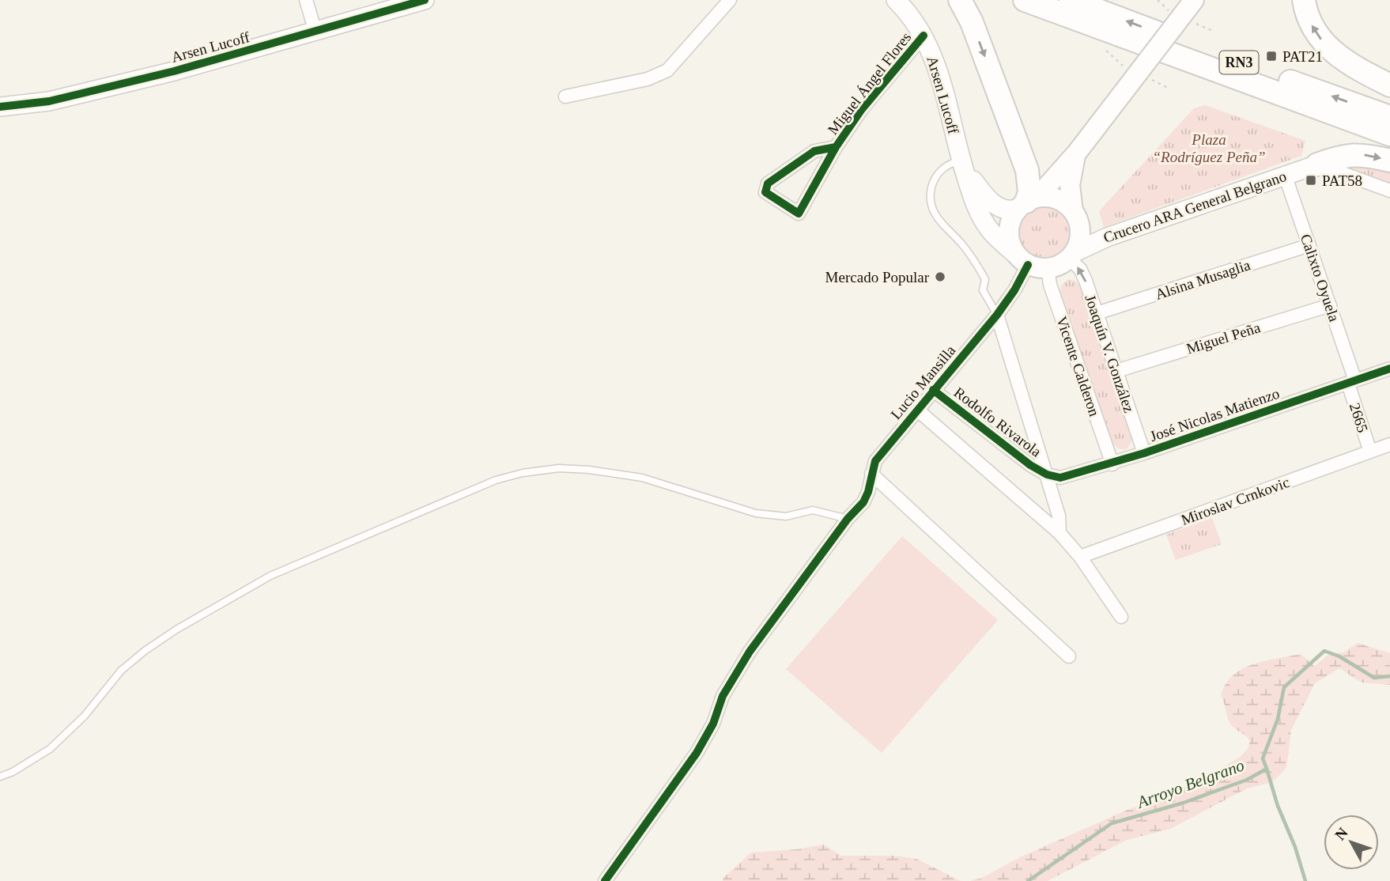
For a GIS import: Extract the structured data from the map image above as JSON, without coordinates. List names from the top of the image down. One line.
{"streets":{"highway":["RN3"],"street":["Arsen Lucoff","Miguel Ángel Flores","Crucero ARA General Belgrano","Calixto Oyuela","Alsina Musaglia","Miguel Peña","Joaquín V. González","Vicente Calderon","Lucio Mansilla","José Nicolas Matienzo","2665","Rodolfo Rivarola","Miroslav Crnkovic"]},"crossings":[["Arsen Lucoff","Miguel Ángel Flores"],["Arsen Lucoff","Crucero ARA General Belgrano"],["Arsen Lucoff","Joaquín V. González"],["Arsen Lucoff","Vicente Calderon"],["Arsen Lucoff","Lucio Mansilla"],["Crucero ARA General Belgrano","Calixto Oyuela"],["Crucero ARA General Belgrano","Joaquín V. González"],["Crucero ARA General Belgrano","Vicente Calderon"],["Crucero ARA General Belgrano","Lucio Mansilla"],["Calixto Oyuela","Alsina Musaglia"],["Calixto Oyuela","Miguel Peña"],["Calixto Oyuela","José Nicolas Matienzo"],["Calixto Oyuela","2665"],["Alsina Musaglia","Joaquín V. González"],["Miguel Peña","Joaquín V. González"],["Joaquín V. González","Vicente Calderon"],["Joaquín V. González","Lucio Mansilla"],["Joaquín V. González","José Nicolas Matienzo"],["Vicente Calderon","Lucio Mansilla"],["Vicente Calderon","José Nicolas Matienzo"],["Lucio Mansilla","Rodolfo Rivarola"],["José Nicolas Matienzo","2665"],["José Nicolas Matienzo","Rodolfo Rivarola"],["2665","Miroslav Crnkovic"]],"water":["Arroyo Belgrano"],"parks":["Plaza “Rodríguez Peña”"],"places":{"transit":["PAT21","PAT58"],"other":["Mercado Popular"]},"north":"top left"}
